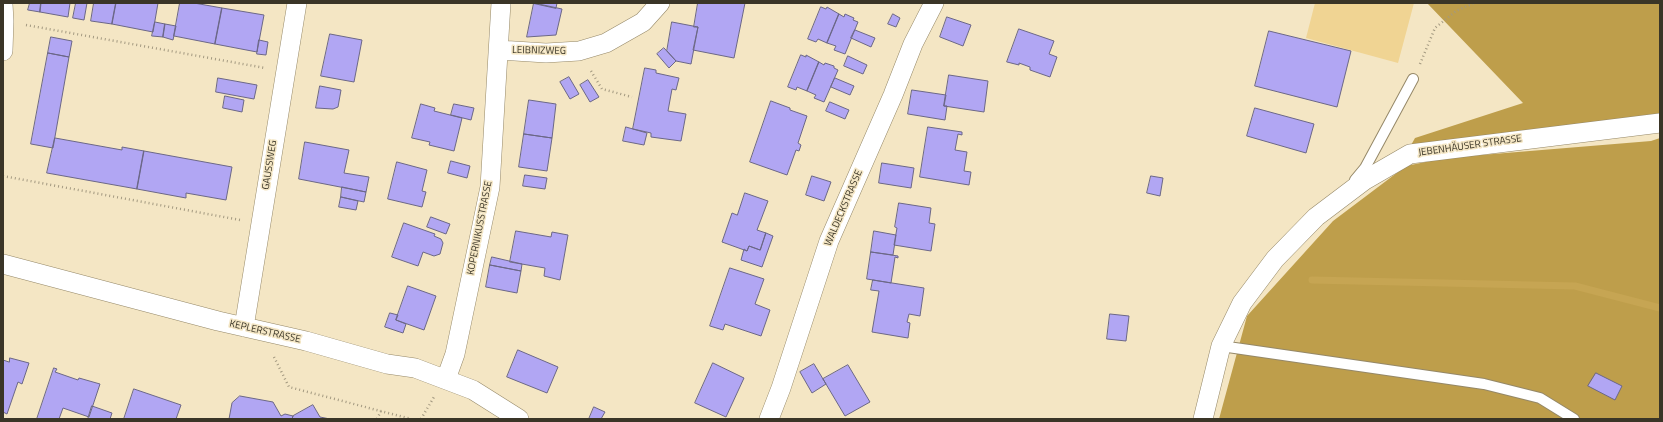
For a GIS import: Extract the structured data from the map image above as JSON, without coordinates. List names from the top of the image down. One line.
{"streets":{"street":["LEIBNIZWEG","JEBENHÄUSER STRASSE","GAUSSWEG","WALDECKSTRASSE","KOPERNIKUSSTRASSE","KEPLERSTRASSE"]},"crossings":[["LEIBNIZWEG","KOPERNIKUSSTRASSE"],["GAUSSWEG","KEPLERSTRASSE"],["KOPERNIKUSSTRASSE","KEPLERSTRASSE"]]}
